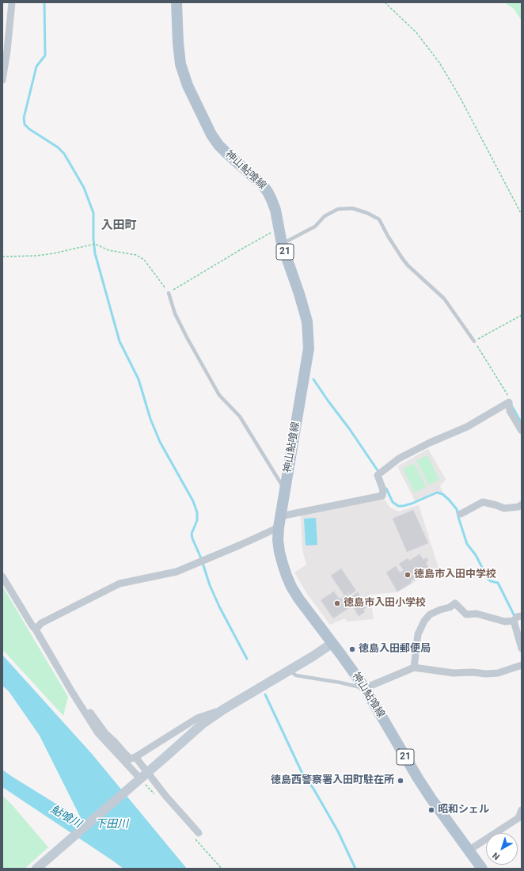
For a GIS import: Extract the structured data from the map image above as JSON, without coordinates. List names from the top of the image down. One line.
{"streets":{"main road":["神山鮎喰線","21"]},"districts":["入田町"],"water":["鮎喰川","下田川"],"places":["徳島市入田中学校","徳島市入田小学校","徳島入田郵便局","徳島西警察署入田町駐在所","昭和シェル"],"north":"bottom left"}
